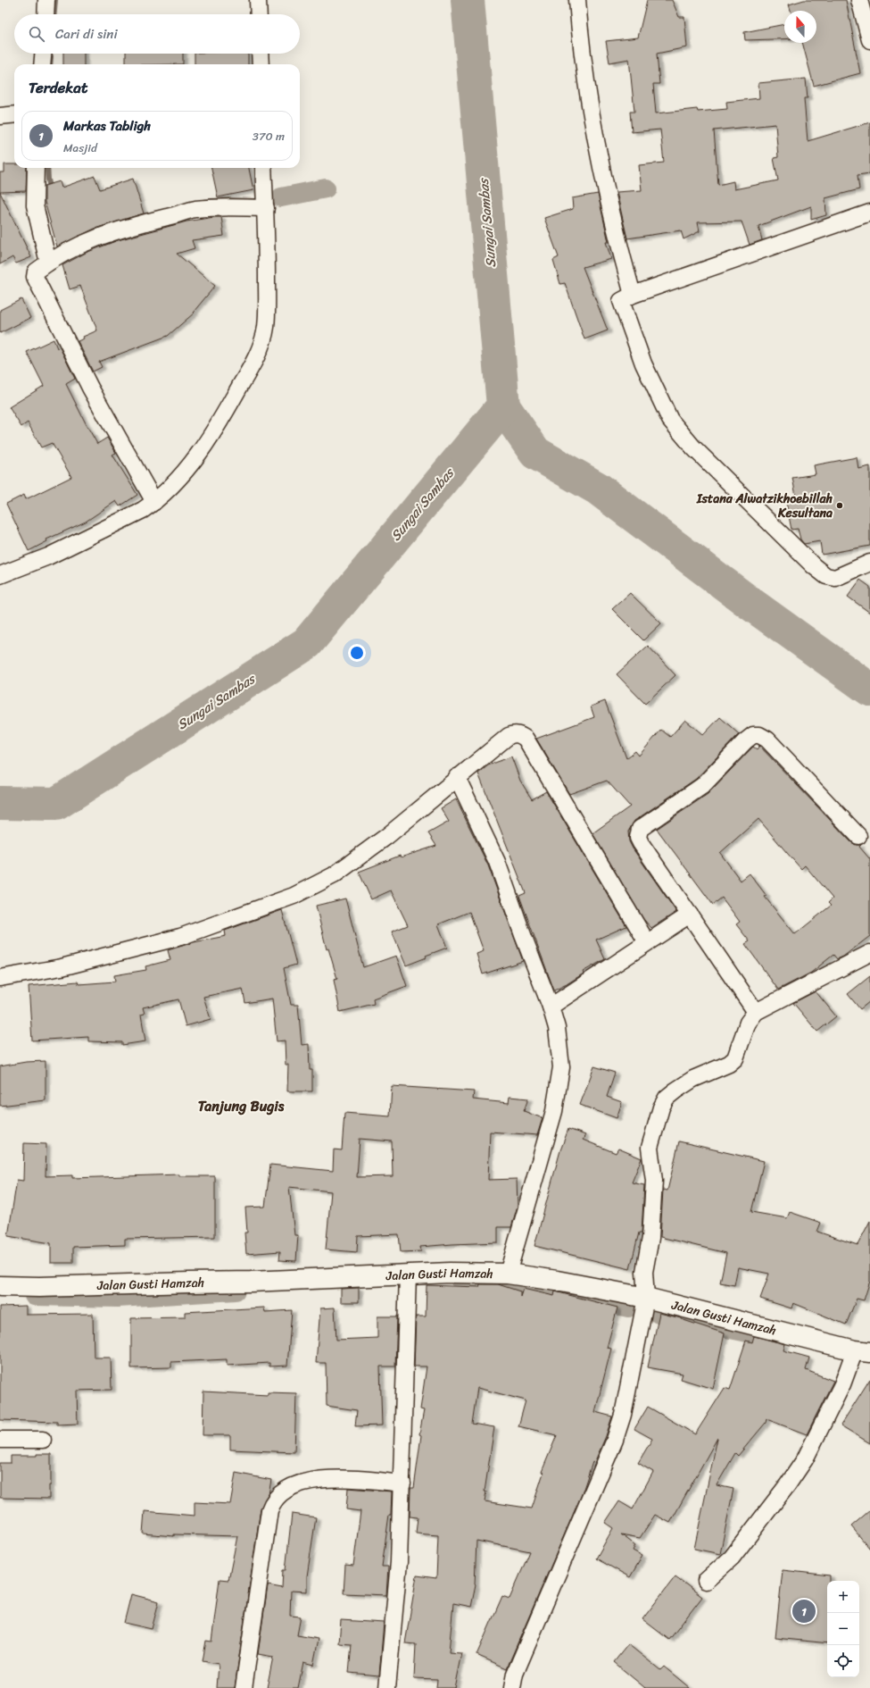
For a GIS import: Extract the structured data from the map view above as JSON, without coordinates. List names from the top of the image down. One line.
{"streets":{"street":["Jalan Gusti Hamzah"]},"districts":["Tanjung Bugis"],"water":["Sungai Sambas"],"places":["Istana Alwatzikhoebillah Kesultana"],"north":"top","page":{"search":"Cari di sini","heading":"Terdekat","list":[{"mark":"1","name":"Markas Tabligh","note":"Masjid","value":"370 m"}],"map_buttons":["+","−"],"pins":"1"}}
